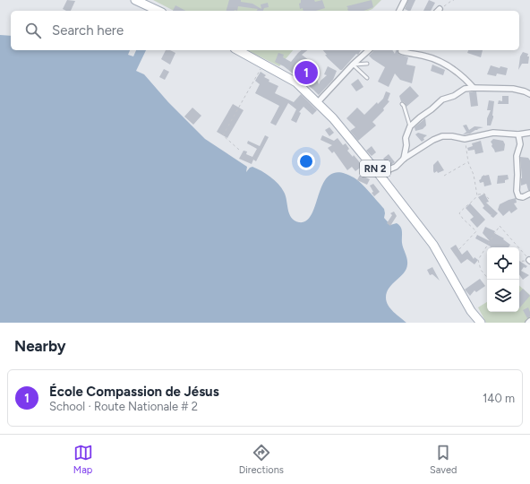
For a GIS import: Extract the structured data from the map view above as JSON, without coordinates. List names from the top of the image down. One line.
{"streets":{"main road":["RN 2"]},"page":{"search":"Search here","pins":"1","heading":"Nearby","list":[{"mark":"1","name":"École Compassion de Jésus","note":"School · Route Nationale # 2","value":"140 m"}],"nav":["Map","Directions","Saved"]}}
